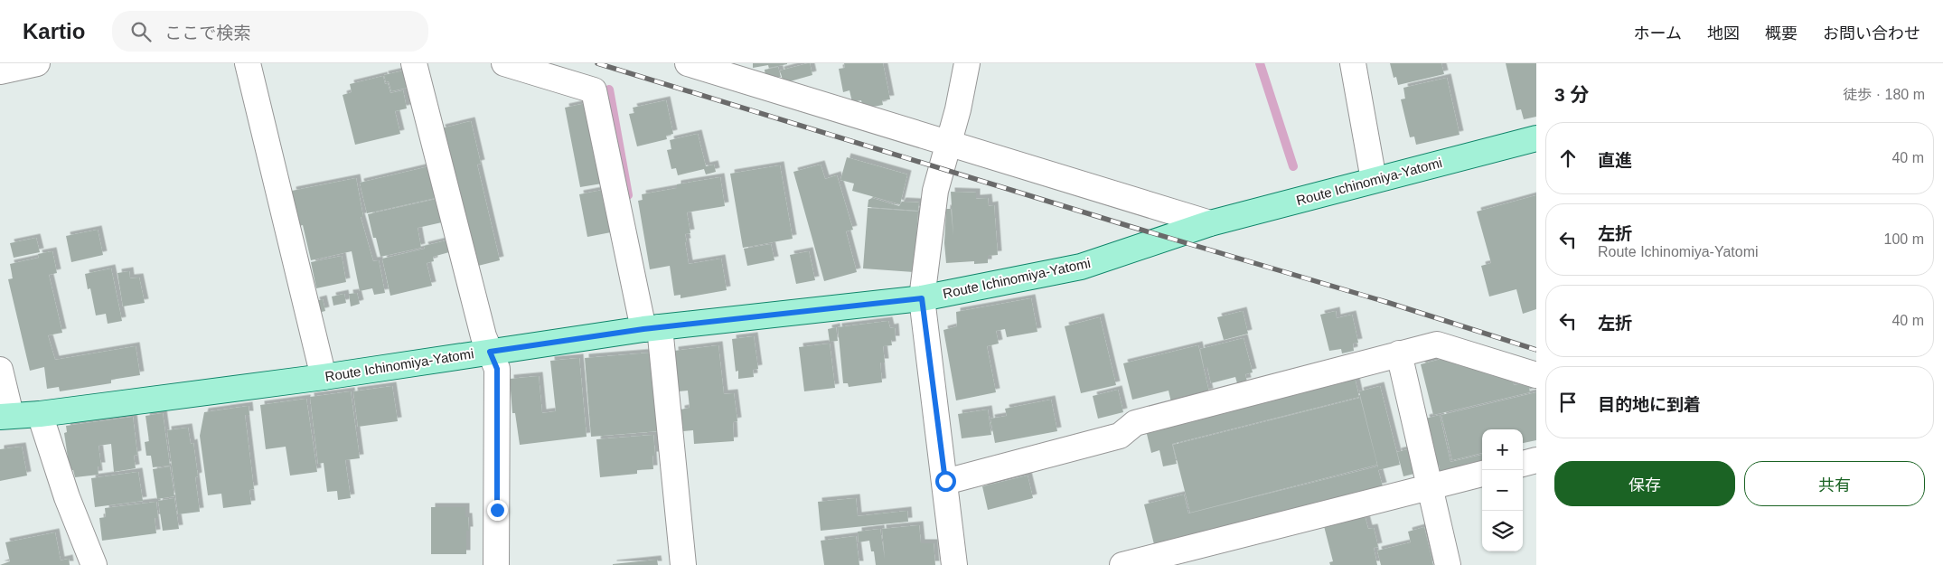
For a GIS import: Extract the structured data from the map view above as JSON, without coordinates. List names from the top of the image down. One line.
{"streets":{"main road":["Route Ichinomiya-Yatomi"]},"page":{"header":"Kartio","search":"ここで検索","nav":["ホーム","地図","概要","お問い合わせ"],"heading":["3 分","徒歩 · 180 m"],"list":[["直進","40 m"],["左折","Route Ichinomiya-Yatomi","100 m"],["左折","40 m"],"目的地に到着"],"map_buttons":["+","−"],"buttons":["保存","共有"]}}
